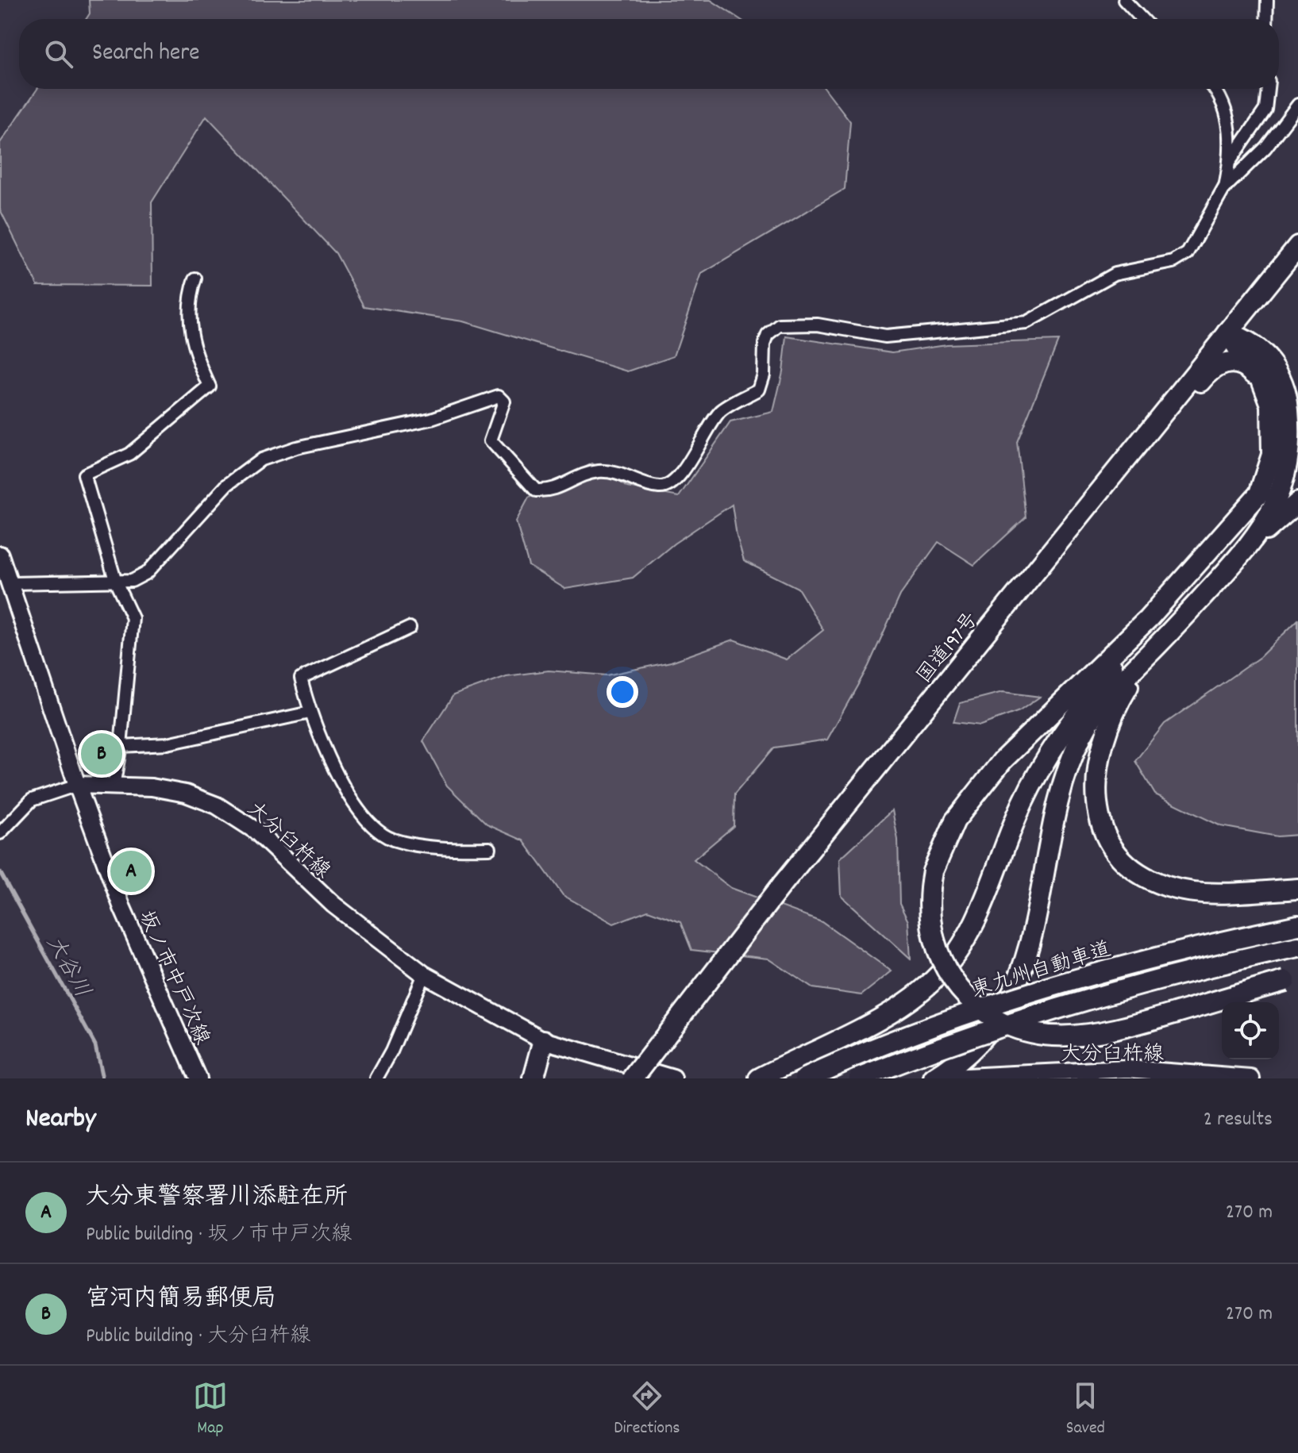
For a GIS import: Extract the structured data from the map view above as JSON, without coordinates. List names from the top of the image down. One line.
{"streets":{"highway":["国道197号","東九州自動車道"],"main road":["大分臼杵線","坂ノ市中戸次線"]},"crossings":[["大分臼杵線","坂ノ市中戸次線"]],"water":["大谷川"],"page":{"search":"Search here","pins":["B","A"],"heading":["Nearby","2 results"],"list":[{"mark":"A","name":"大分東警察署川添駐在所","note":"Public building · 坂ノ市中戸次線","value":"270 m"},{"mark":"B","name":"宮河内簡易郵便局","note":"Public building · 大分臼杵線","value":"270 m"}],"nav":["Map","Directions","Saved"]}}
